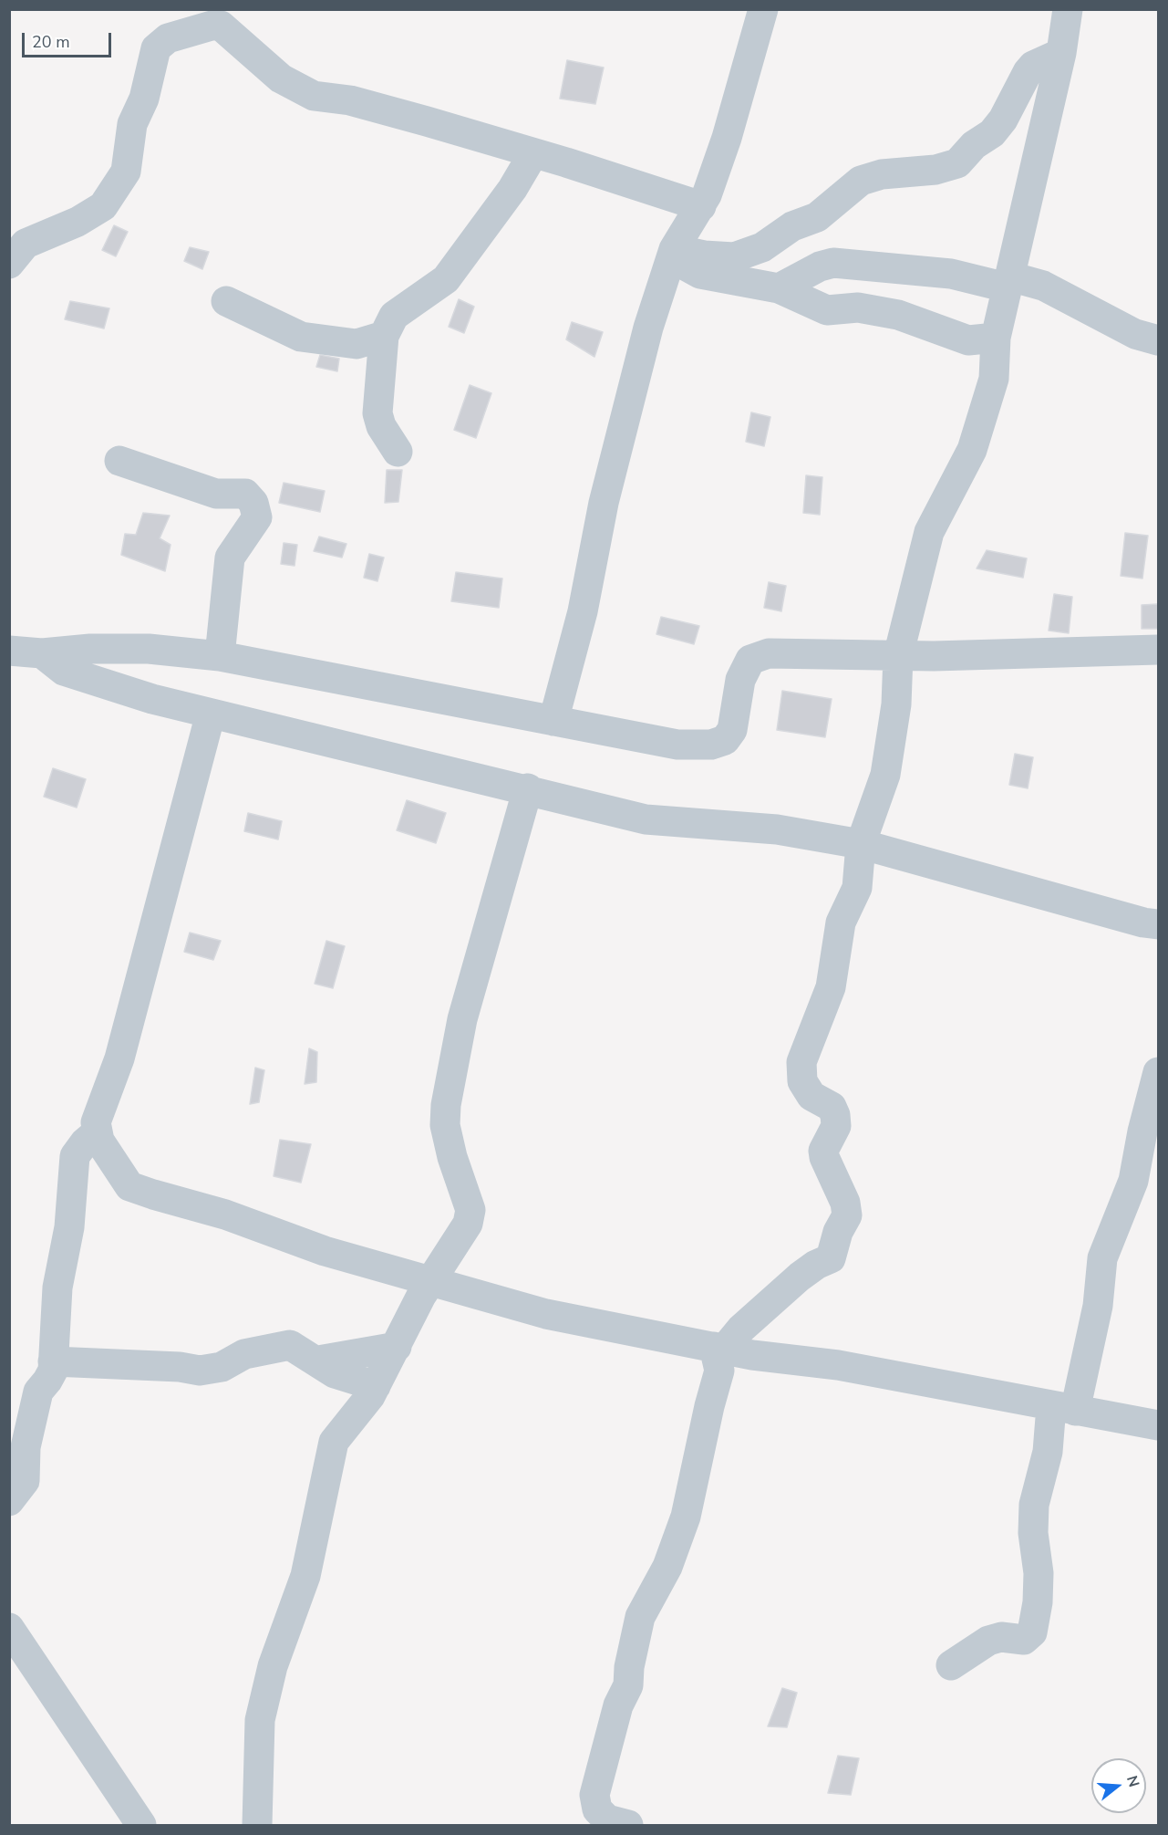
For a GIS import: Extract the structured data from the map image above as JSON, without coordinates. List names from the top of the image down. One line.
{"scale_bar":"20 m","north":"right"}
